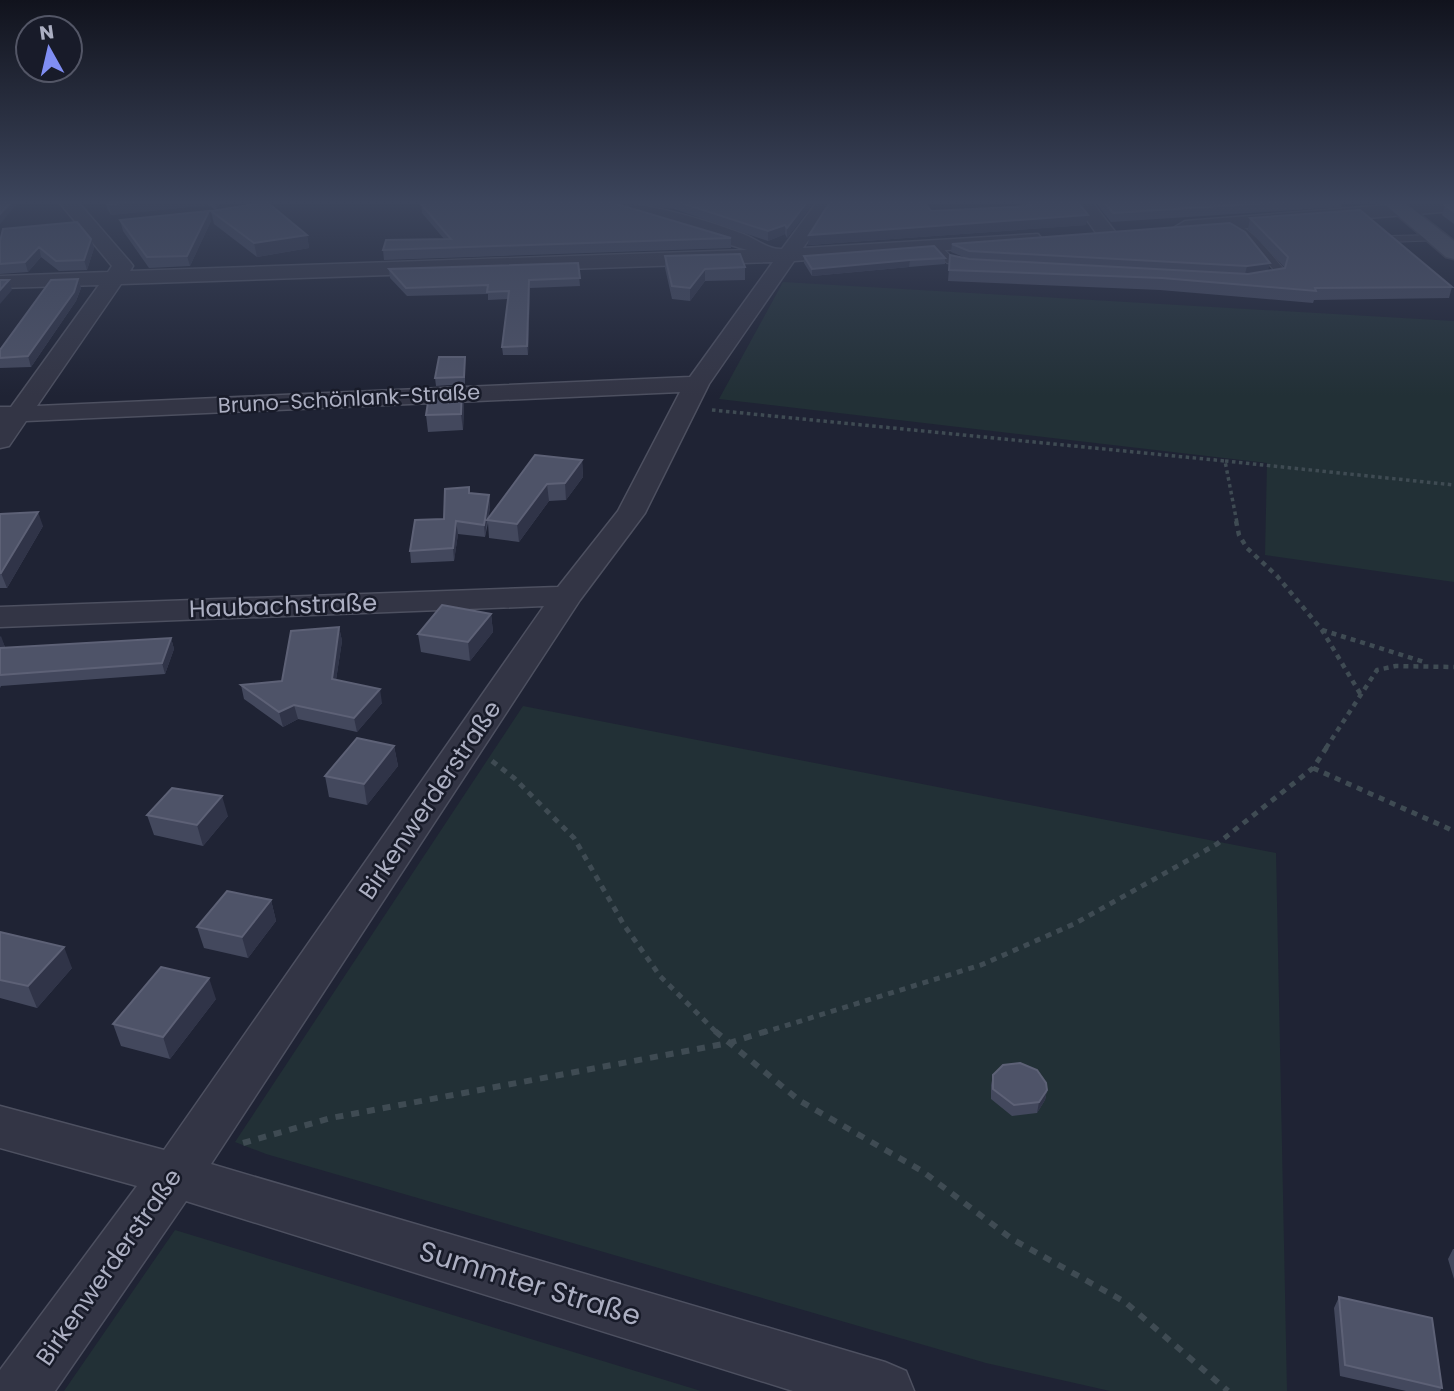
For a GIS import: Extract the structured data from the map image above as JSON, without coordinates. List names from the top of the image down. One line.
{"streets":{"street":["Bruno-Schönlank-Straße","Haubachstraße","Birkenwerderstraße","Summter Straße"]},"crossings":[["Bruno-Schönlank-Straße","Birkenwerderstraße"],["Haubachstraße","Birkenwerderstraße"],["Birkenwerderstraße","Summter Straße"]],"north":"top"}
